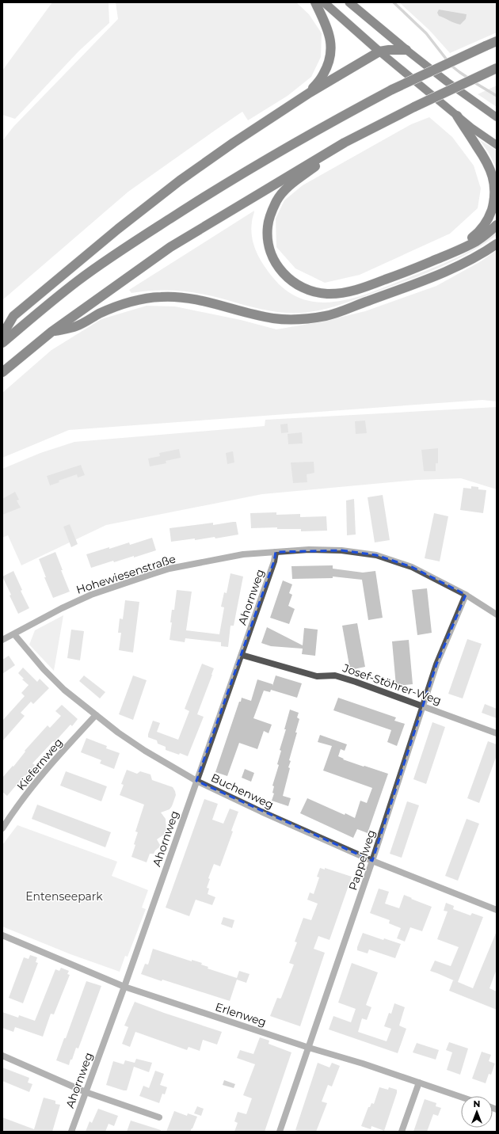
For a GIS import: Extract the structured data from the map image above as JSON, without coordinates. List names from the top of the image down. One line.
{"streets":{"street":["Hohewiesenstraße","Ahornweg","Josef-Stöhrer-Weg","Kiefernweg","Buchenweg","Pappelweg","Erlenweg"]},"crossings":[["Hohewiesenstraße","Ahornweg"],["Hohewiesenstraße","Buchenweg"],["Hohewiesenstraße","Pappelweg"],["Ahornweg","Josef-Stöhrer-Weg"],["Ahornweg","Buchenweg"],["Ahornweg","Erlenweg"],["Josef-Stöhrer-Weg","Pappelweg"],["Kiefernweg","Buchenweg"],["Buchenweg","Pappelweg"],["Pappelweg","Erlenweg"]],"parks":["Entenseepark"],"north":"top"}
